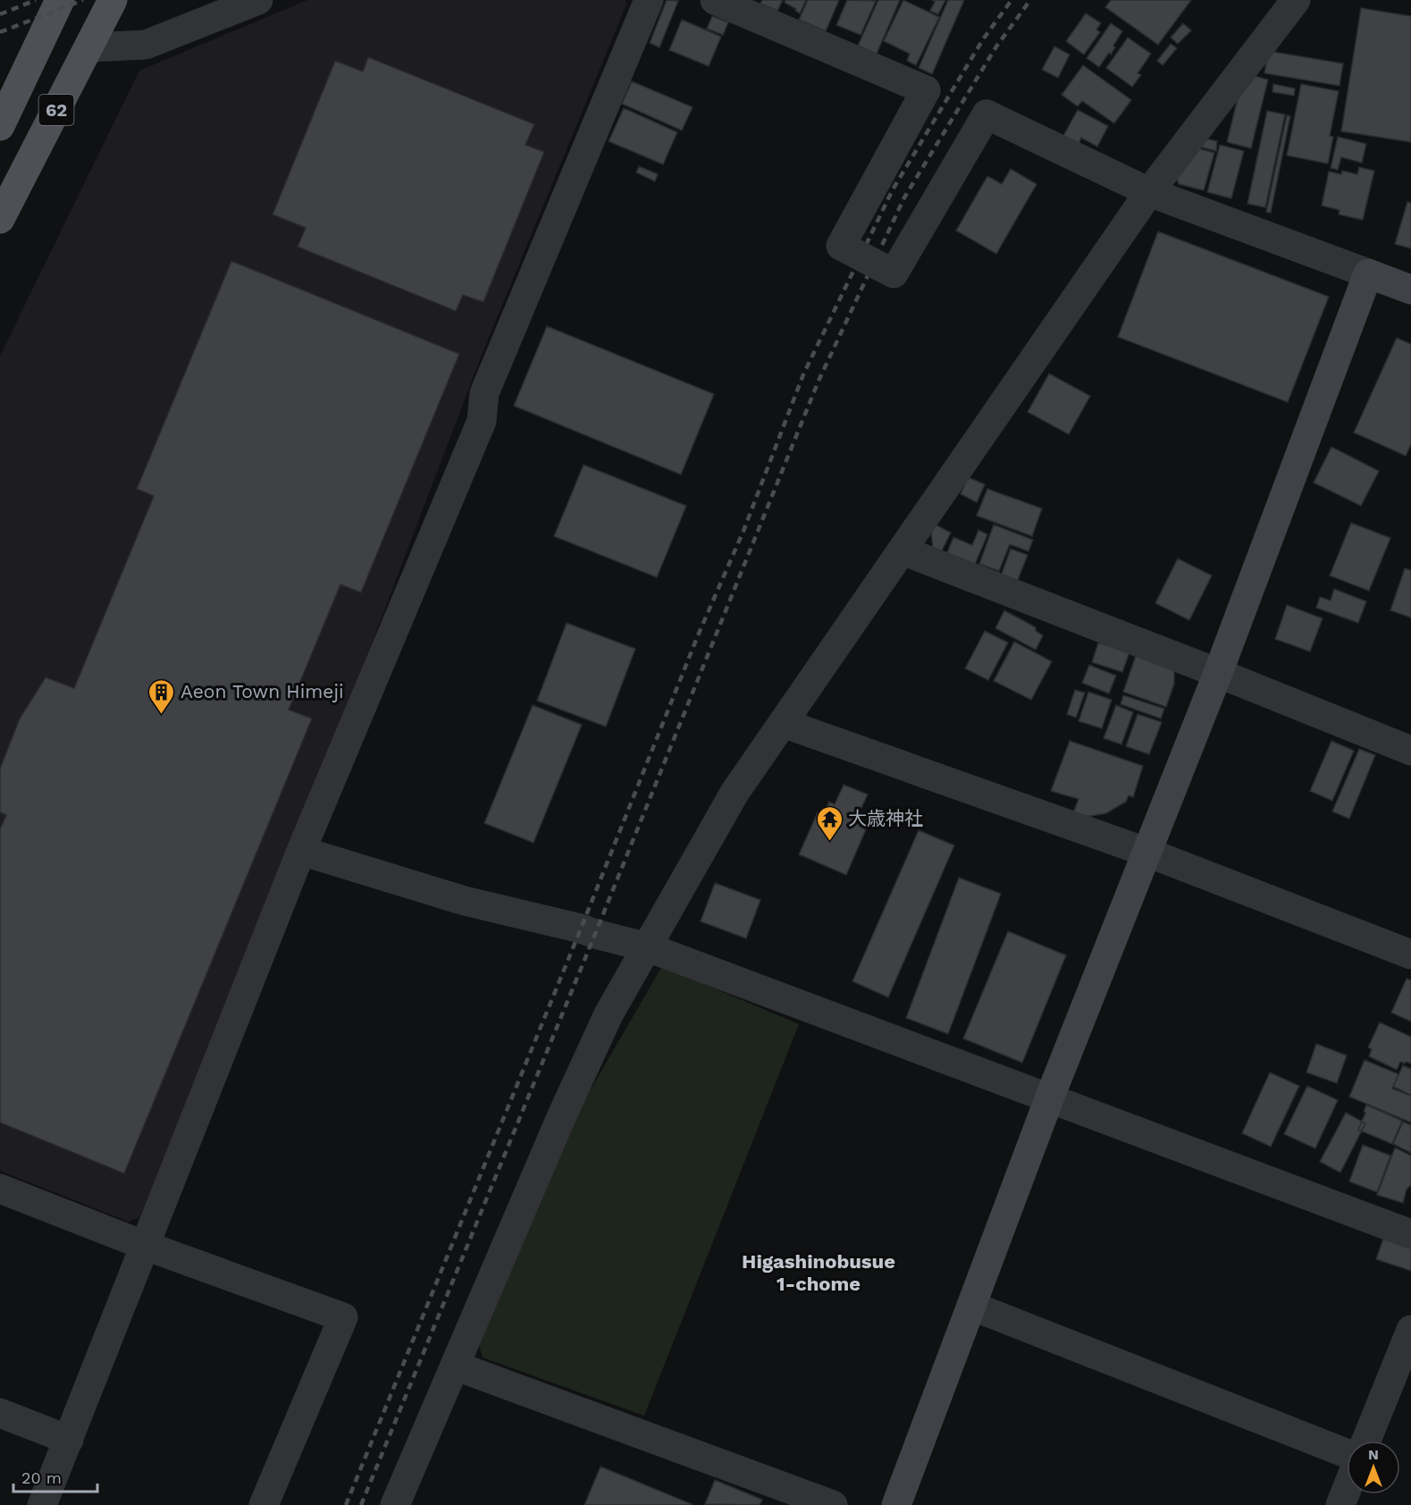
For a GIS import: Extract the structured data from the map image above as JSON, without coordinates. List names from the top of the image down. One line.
{"streets":{"main road":["62"]},"districts":["Higashinobusue 1-chome"],"places":{"building":["Aeon Town Himeji"],"temple":["大歳神社"]},"scale_bar":"20 m","north":"top"}
